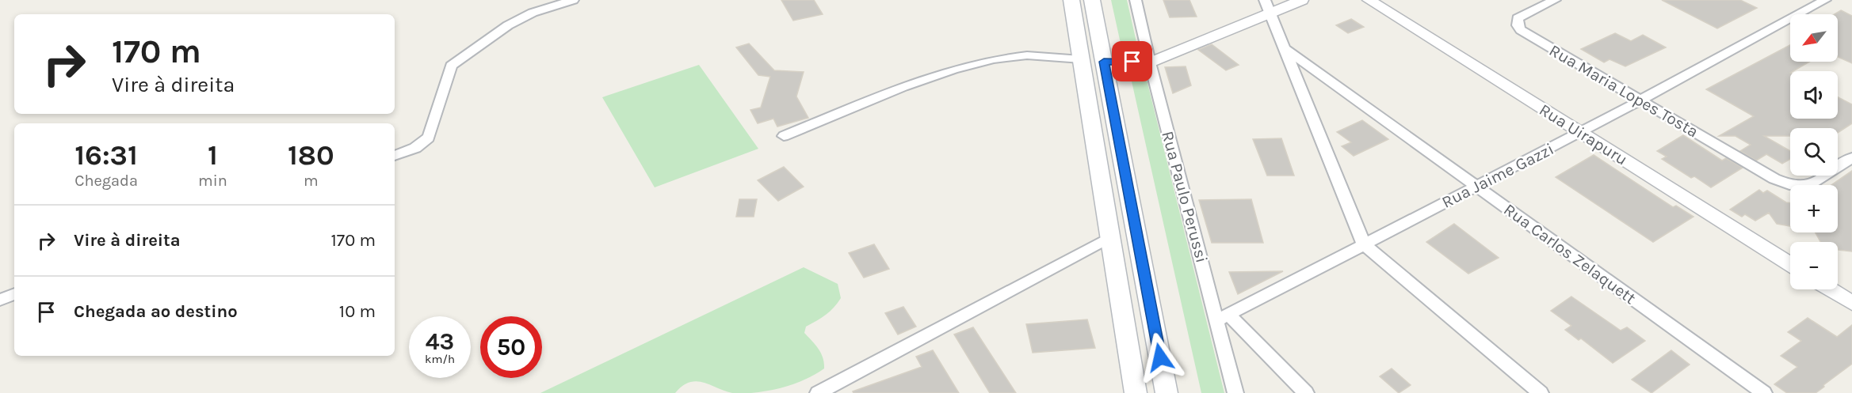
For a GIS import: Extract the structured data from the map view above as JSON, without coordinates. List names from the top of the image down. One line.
{"streets":{"street":["Rua Maria Lopes Tosta","Rua Uirapuru","Rua Jaime Gazzi","Rua Paulo Perussi","Rua Carlos Zelaquett"]},"crossings":[["Rua Maria Lopes Tosta","Rua Jaime Gazzi"],["Rua Uirapuru","Rua Jaime Gazzi"],["Rua Jaime Gazzi","Rua Paulo Perussi"],["Rua Jaime Gazzi","Rua Carlos Zelaquett"]],"north":"bottom left","page":{"map_buttons":["+","−"],"turn":["170 m","Vire à direita"],"eta":["16:31","Chegada","1","min","180","m"],"list":[{"name":"Vire à direita","value":"170 m"},{"name":"Chegada ao destino","value":"10 m"}],"speed":"43 km/h","limit":"50"}}
